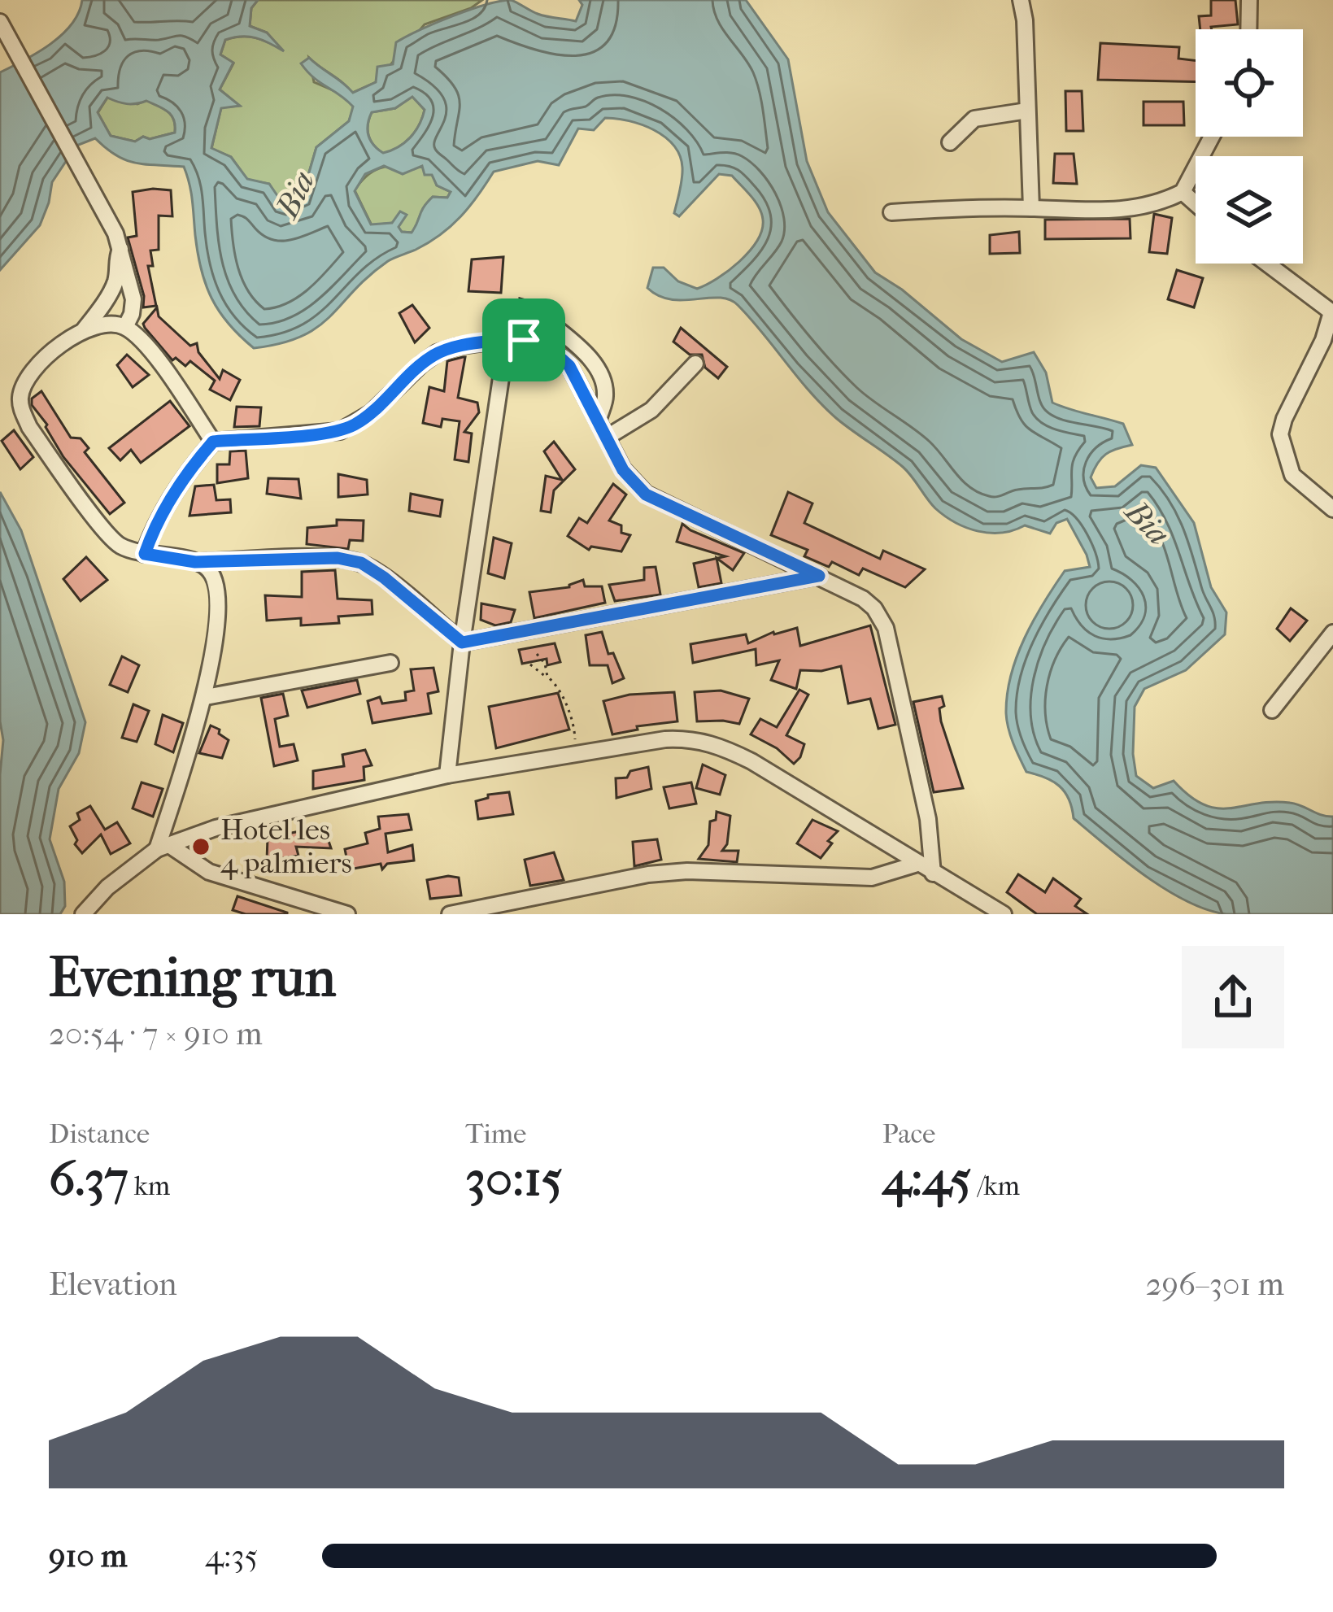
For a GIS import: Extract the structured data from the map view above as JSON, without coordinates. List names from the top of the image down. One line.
{"water":["Bia"],"places":["Hotel les 4 palmiers"],"page":{"heading":["Evening run","20:54 · 7 × 910 m"],"stats":[["Distance","6.37 km"],["Time","30:15"],["Pace","4:45 /km"]],"chart":["Elevation","296–301 m"],"list":[{"name":"910 m","note":"4:35"}]}}
